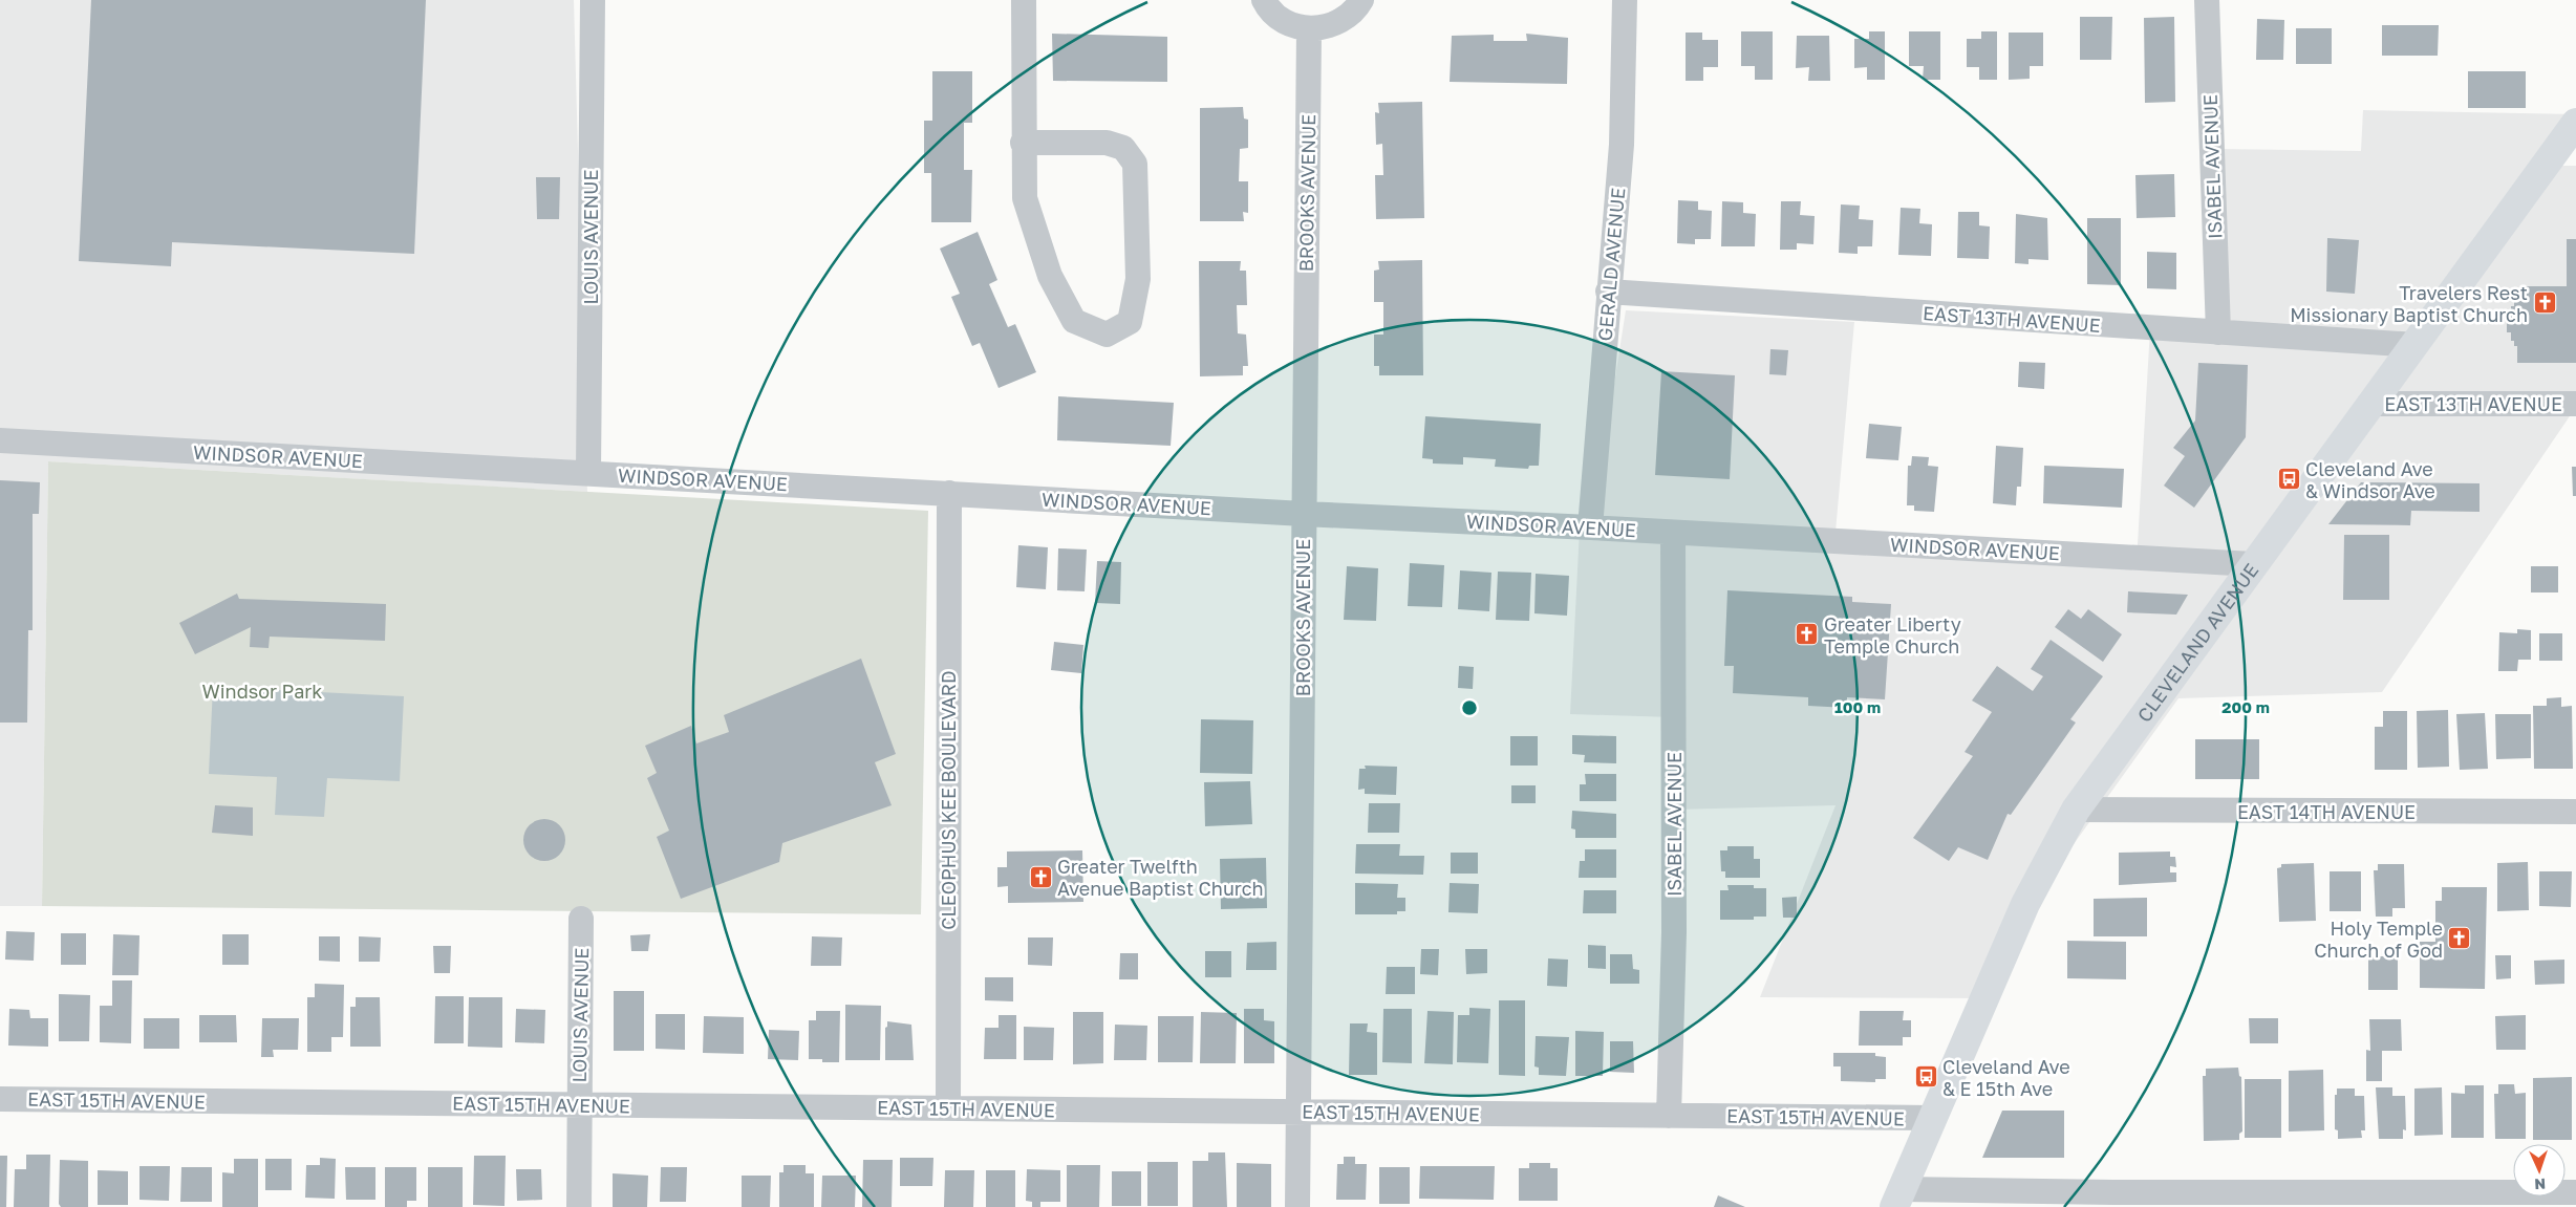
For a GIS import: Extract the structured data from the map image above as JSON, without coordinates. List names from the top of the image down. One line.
{"streets":{"main road":["CLEVELAND AVENUE"],"street":["ISABEL AVENUE","BROOKS AVENUE","LOUIS AVENUE","GERALD AVENUE","EAST 13TH AVENUE","WINDSOR AVENUE","CLEOPHUS KEE BOULEVARD","EAST 14TH AVENUE","EAST 15TH AVENUE"]},"crossings":[["ISABEL AVENUE","EAST 13TH AVENUE"],["ISABEL AVENUE","WINDSOR AVENUE"],["ISABEL AVENUE","EAST 15TH AVENUE"],["BROOKS AVENUE","WINDSOR AVENUE"],["BROOKS AVENUE","EAST 15TH AVENUE"],["LOUIS AVENUE","WINDSOR AVENUE"],["LOUIS AVENUE","EAST 15TH AVENUE"],["GERALD AVENUE","EAST 13TH AVENUE"],["GERALD AVENUE","WINDSOR AVENUE"],["EAST 13TH AVENUE","CLEVELAND AVENUE"],["WINDSOR AVENUE","CLEVELAND AVENUE"],["WINDSOR AVENUE","CLEOPHUS KEE BOULEVARD"],["CLEVELAND AVENUE","EAST 14TH AVENUE"],["CLEVELAND AVENUE","EAST 15TH AVENUE"],["CLEOPHUS KEE BOULEVARD","EAST 15TH AVENUE"]],"parks":["Windsor Park"],"places":{"church":["Travelers Rest Missionary Baptist Church","Greater Liberty Temple Church","Greater Twelfth Avenue Baptist Church","Holy Temple Church of God"],"bus stop":["Cleveland Ave & Windsor Ave","Cleveland Ave & E 15th Ave"]},"north":"bottom","rings":["100 m","200 m"]}
